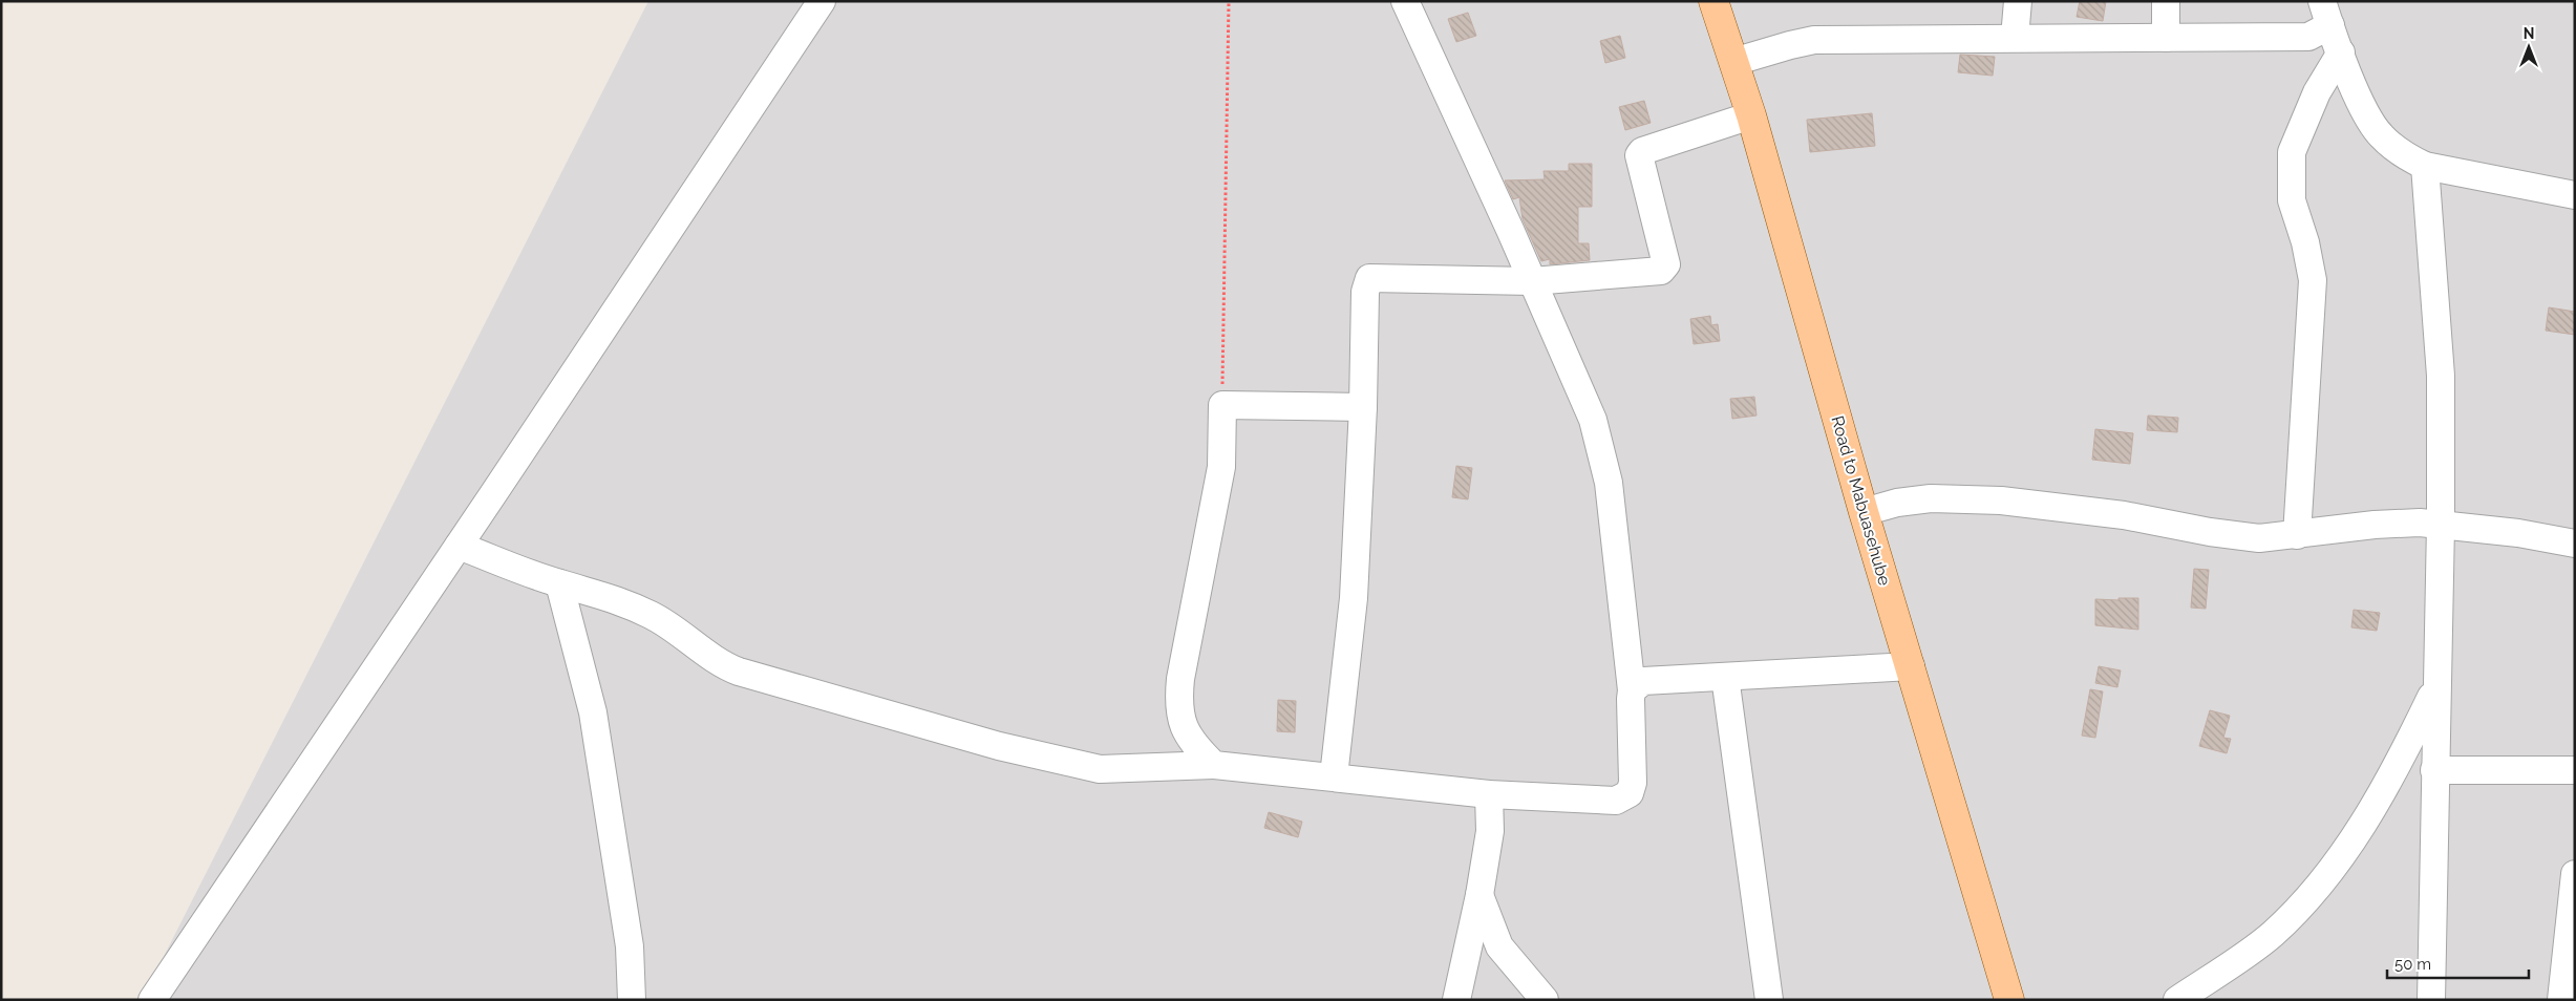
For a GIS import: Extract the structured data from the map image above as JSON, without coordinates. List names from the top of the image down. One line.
{"streets":{"main road":["Road to Mabuasehube"]},"scale_bar":"50 m","north":"top"}
